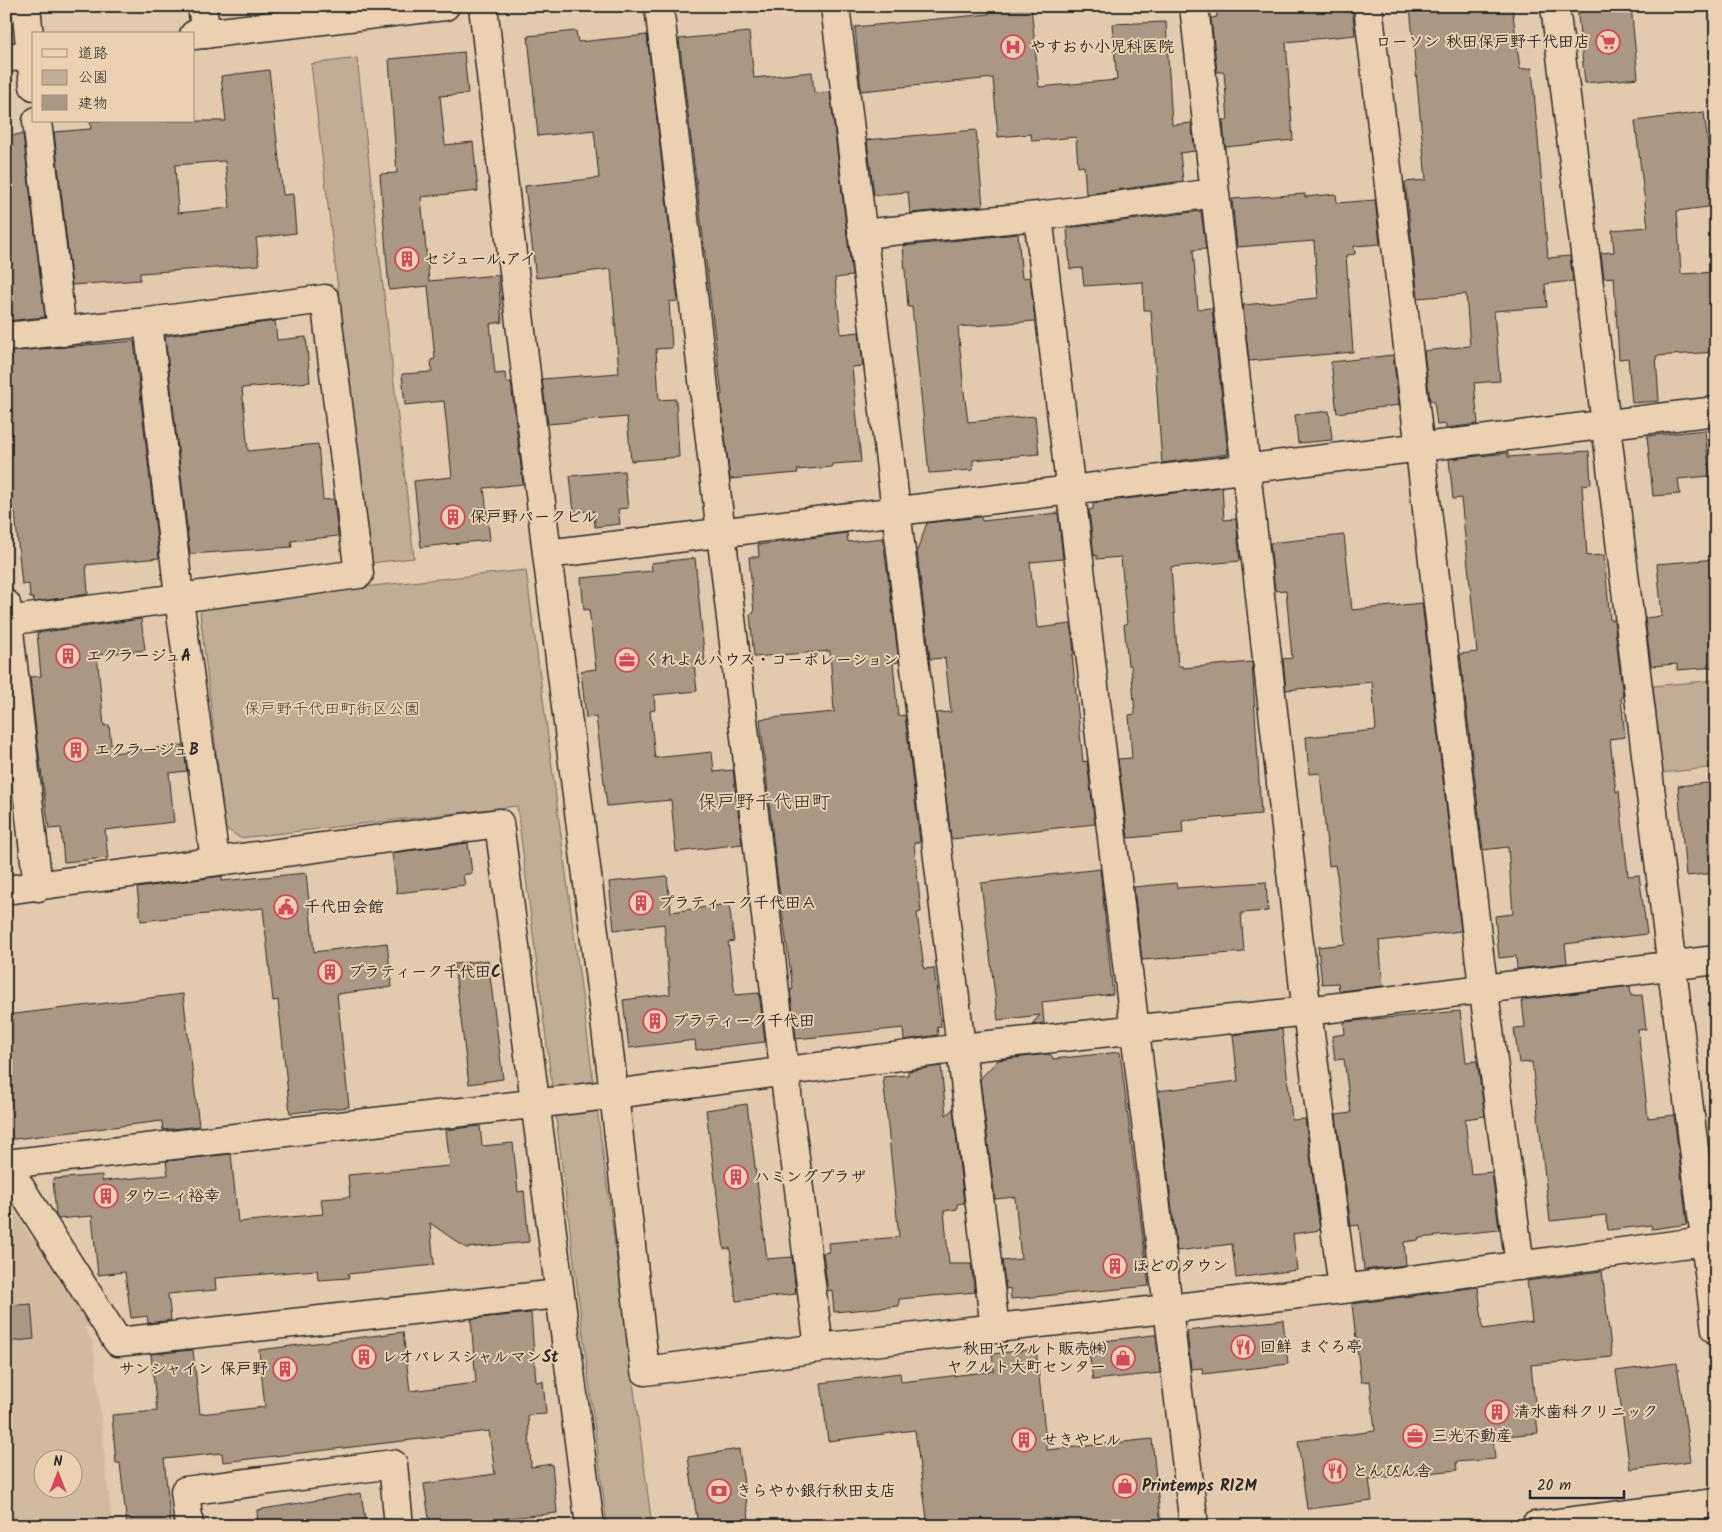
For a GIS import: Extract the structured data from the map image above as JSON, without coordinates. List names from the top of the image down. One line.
{"districts":["保戸野千代田町"],"parks":["保戸野千代田町街区公園"],"places":{"supermarket":["ローソン 秋田保戸野千代田店"],"hospital":["やすおか小児科医院"],"building":["セジュール.アイ","保戸野パークビル","エクラージュA","エクラージュB","プラティーク千代田Ａ","プラティーク千代田C","プラティーク千代田","ハミングプラザ","タウニィ裕幸","ほどのタウン","レオパレスシャルマンSt","サンシャイン 保戸野","清水歯科クリニック","せきやビル"],"office":["くれよんハウス・コーポレーション","三光不動産"],"public building":["千代田会館"],"restaurant":["回鮮 まぐろ亭","とんぴん舎"],"shop":["秋田ヤクルト販売㈱ ヤクルト大町センター","Printemps RIZM"],"bank":["きらやか銀行秋田支店"]},"legend":["道路","公園","建物"],"scale_bar":"20 m","north":"top"}
